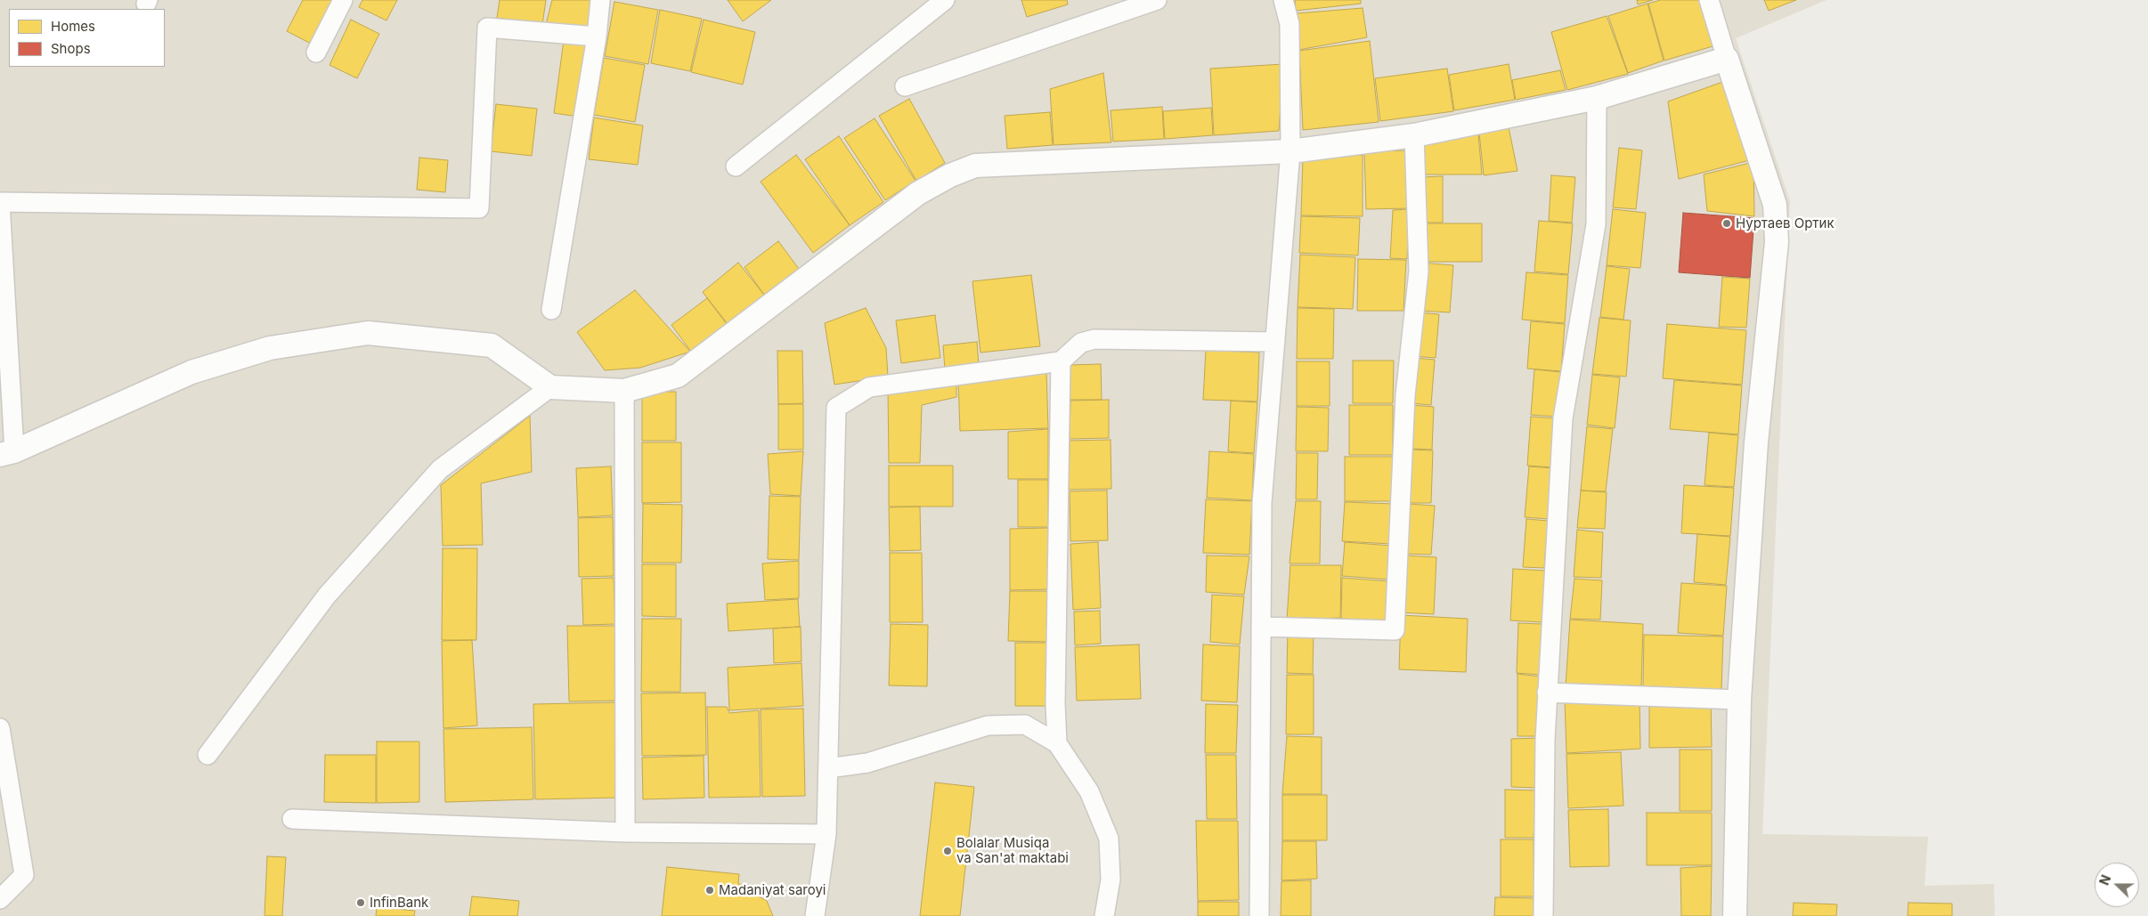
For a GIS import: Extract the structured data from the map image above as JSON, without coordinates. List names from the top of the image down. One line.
{"places":["Нуртаев Ортик","Bolalar Musiqa va San'at maktabi","Madaniyat saroyi","InfinBank"],"legend":["Homes","Shops"],"north":"left"}
